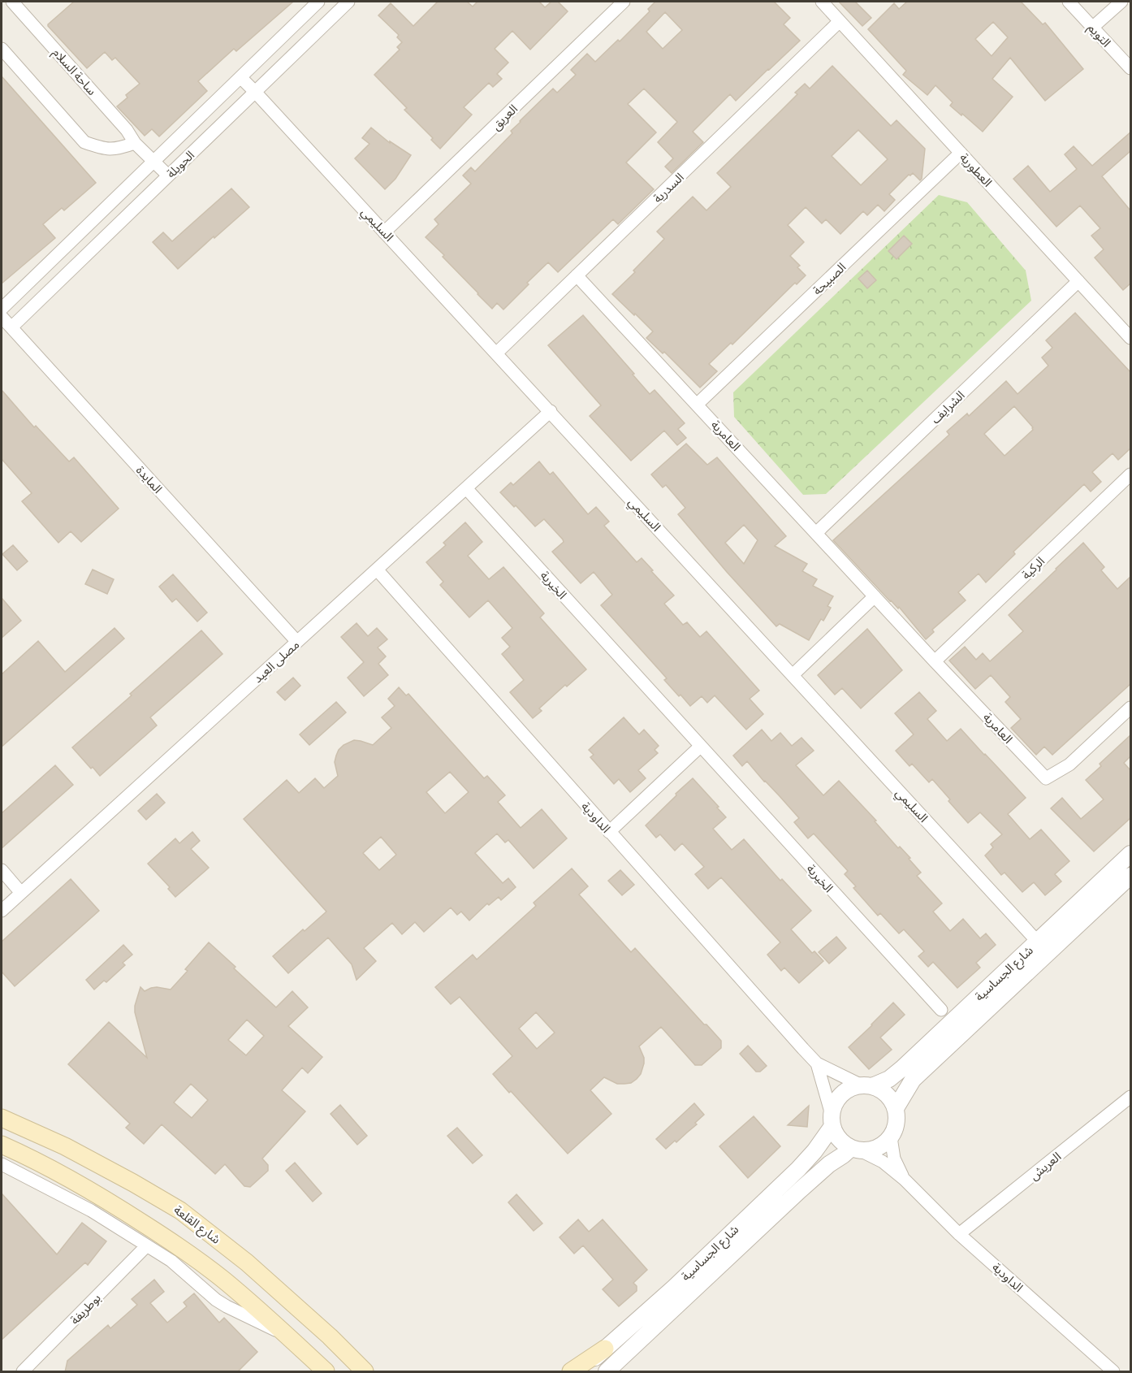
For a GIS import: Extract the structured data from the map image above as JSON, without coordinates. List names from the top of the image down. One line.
{"streets":{"main road":["شارع القلعة"],"street":["التويم","ساحة السلام","العريق","الحويلة","العطورية","السدرية","السليمي","الصبيحة","الشرايف","العامرية","المايدة","الركية","الخيرية","مصلى العيد","الداودية","شارع الجساسية","العريش","بوطريفة"]},"crossings":[["ساحة السلام","الحويلة"],["العريق","السليمي"],["الحويلة","السليمي"],["الحويلة","المايدة"],["العطورية","السدرية"],["العطورية","الصبيحة"],["العطورية","الشرايف"],["السدرية","السليمي"],["السدرية","العامرية"],["السليمي","مصلى العيد"],["السليمي","شارع الجساسية"],["الصبيحة","العامرية"],["الشرايف","العامرية"],["العامرية","الركية"],["المايدة","مصلى العيد"],["الخيرية","مصلى العيد"],["مصلى العيد","الداودية"],["الداودية","شارع الجساسية"],["الداودية","العريش"]]}
